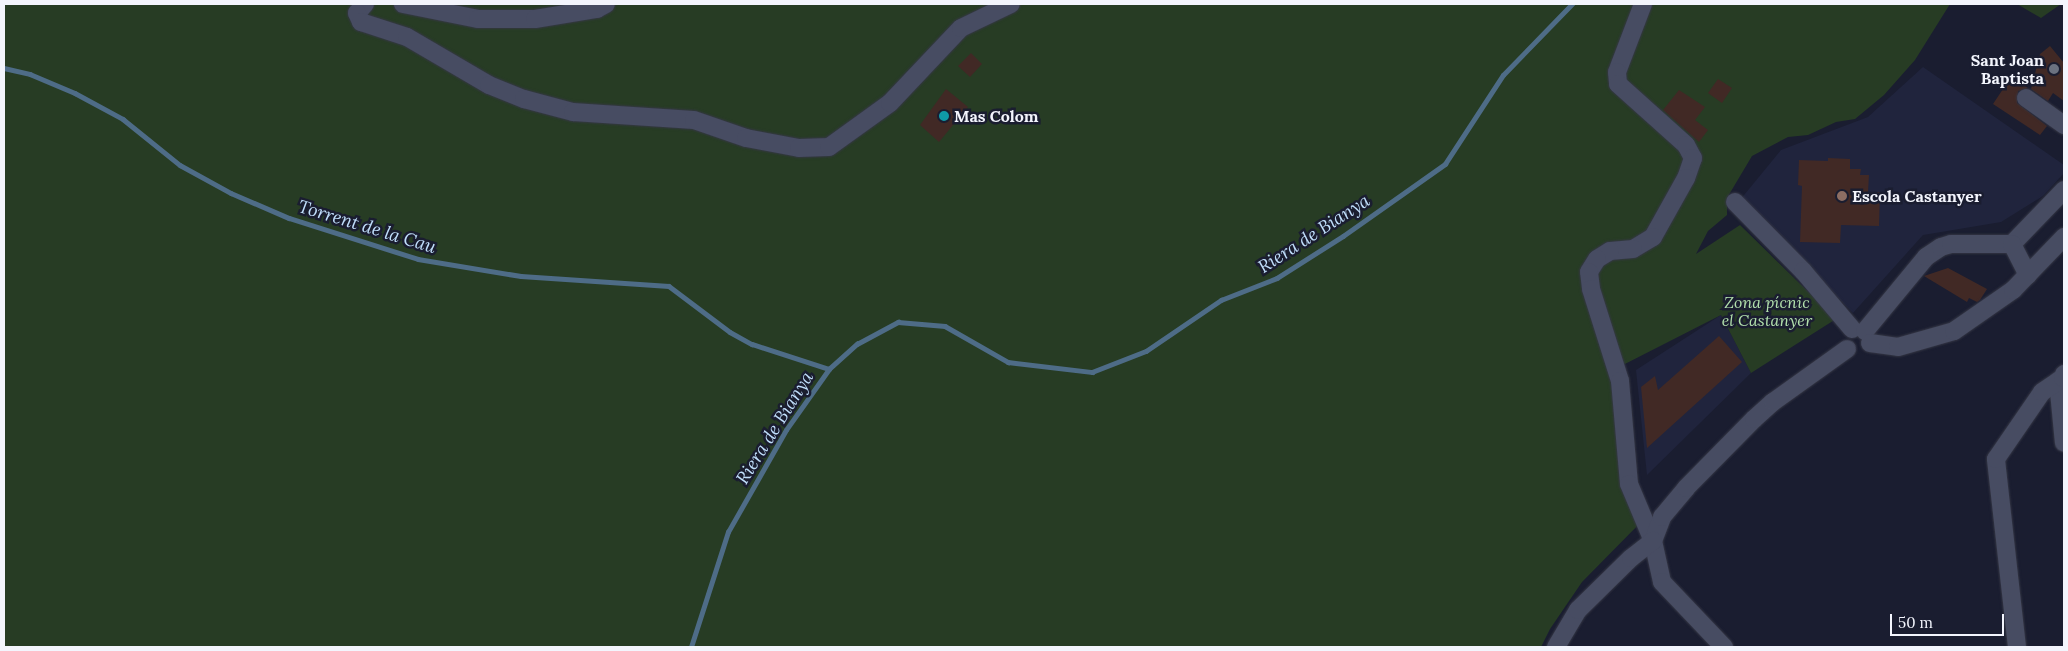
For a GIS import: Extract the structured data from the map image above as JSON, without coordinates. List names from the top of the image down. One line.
{"water":["Torrent de la Cau","Riera de Bianya"],"parks":["Zona pícnic el Castanyer"],"places":["Sant Joan Baptista","Mas Colom","Escola Castanyer"],"scale_bar":"50 m"}
